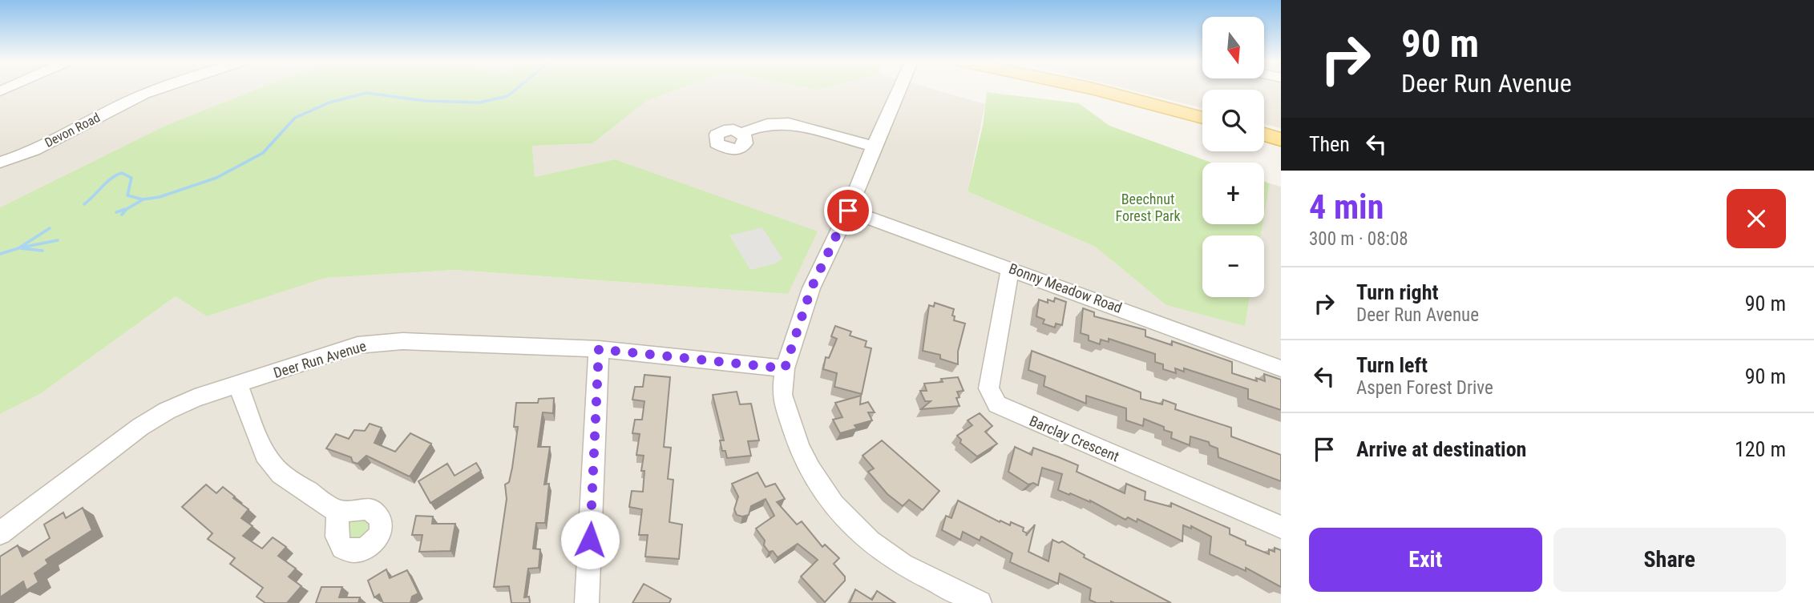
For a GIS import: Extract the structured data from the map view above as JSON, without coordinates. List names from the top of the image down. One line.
{"streets":{"street":["Devon Road","Bonny Meadow Road","Deer Run Avenue","Barclay Crescent"]},"crossings":[["Bonny Meadow Road","Barclay Crescent"]],"parks":["Beechnut Forest Park"],"north":"bottom","page":{"turn":["90 m","Deer Run Avenue"],"map_buttons":["+","−"],"then":"Then","heading":["4 min","300 m · 08:08"],"list":[{"name":"Turn right","note":"Deer Run Avenue","value":"90 m"},{"name":"Turn left","note":"Aspen Forest Drive","value":"90 m"},{"name":"Arrive at destination","value":"120 m"}],"buttons":["Exit","Share"]}}
